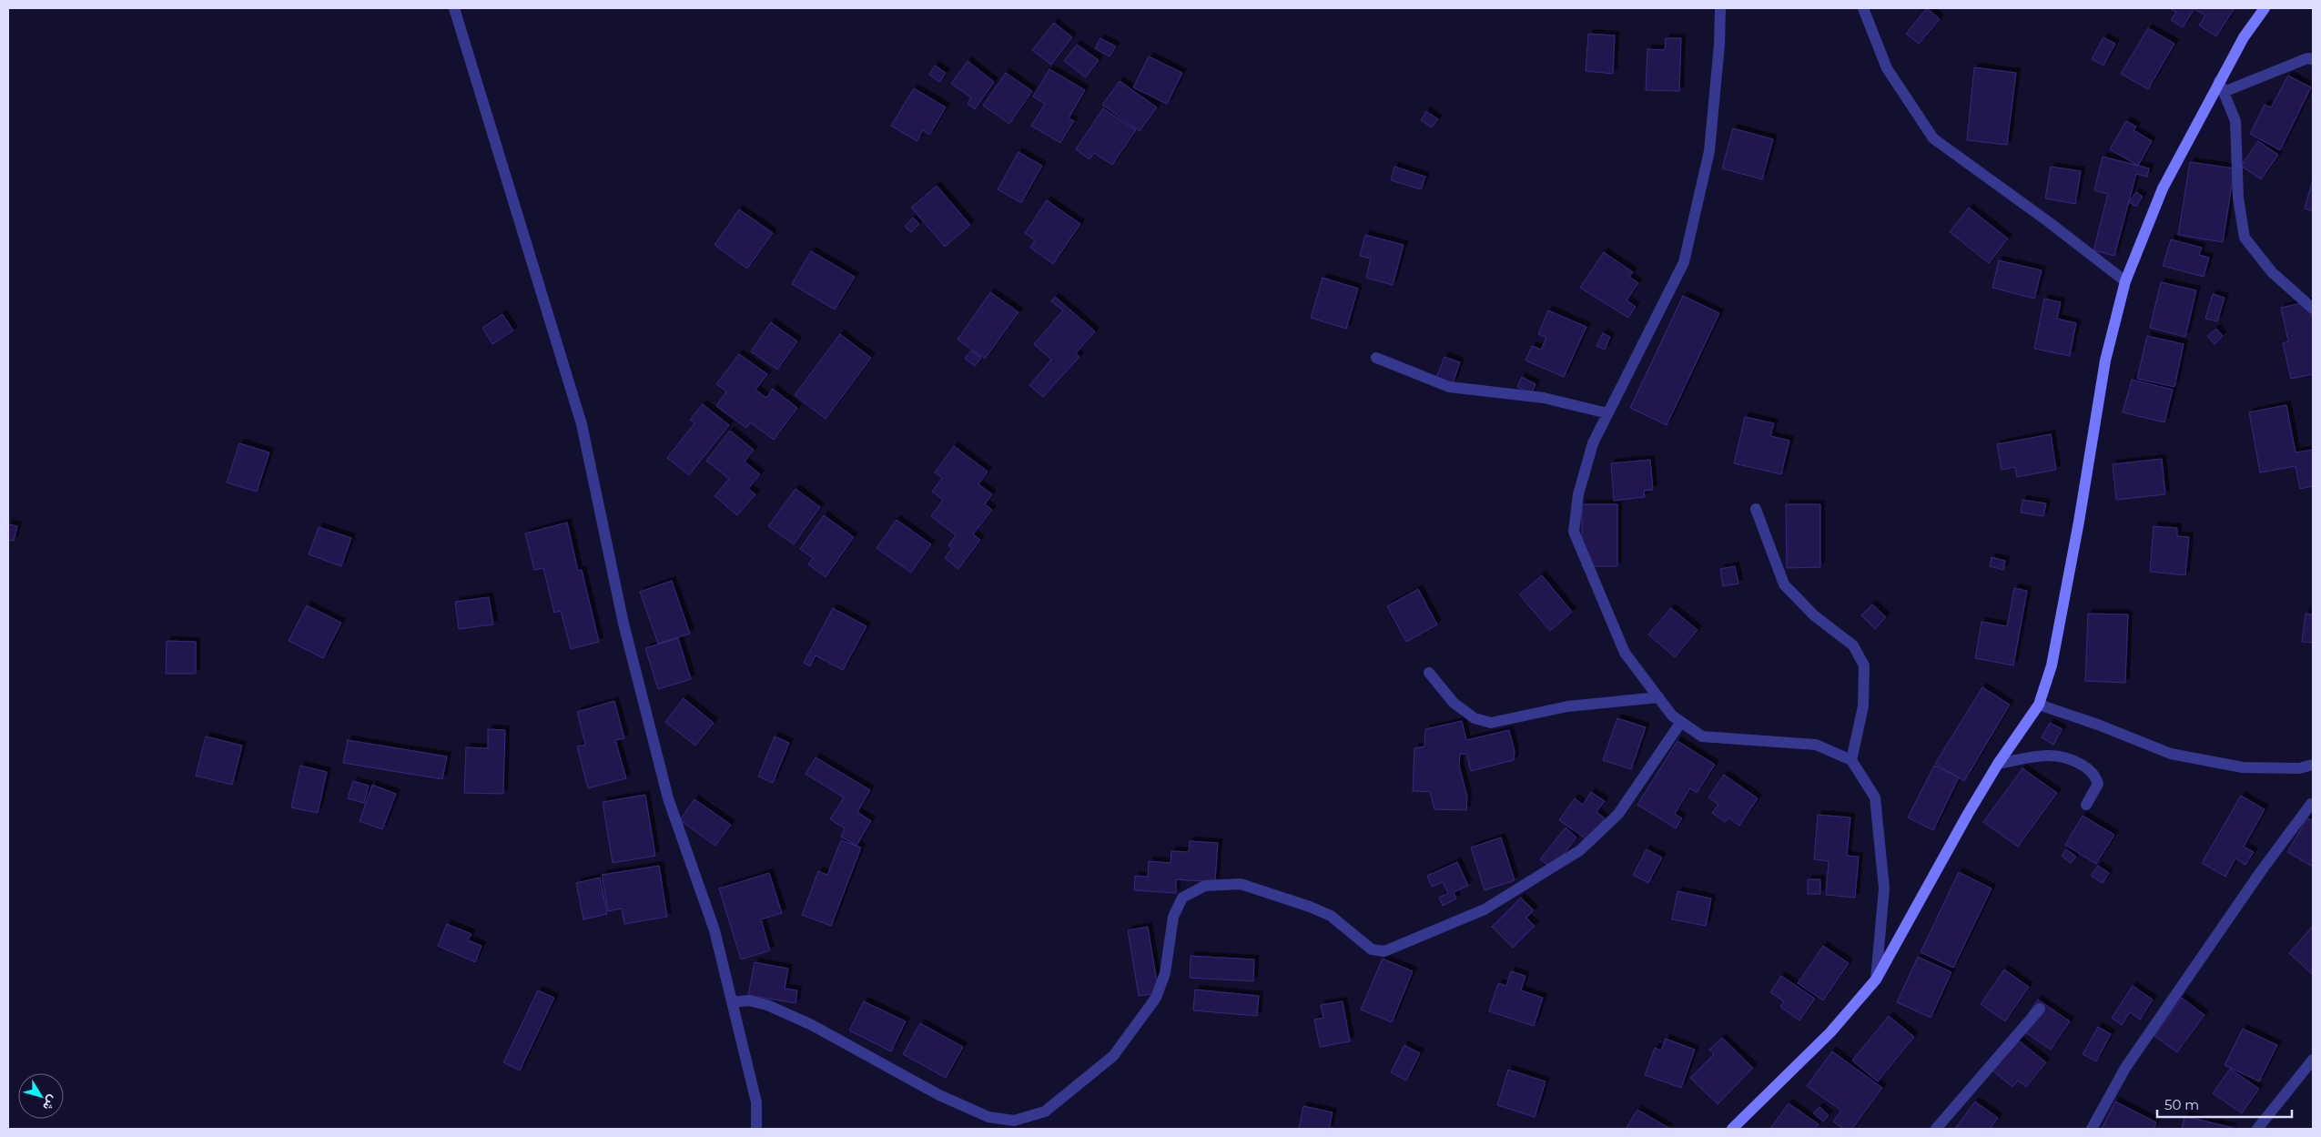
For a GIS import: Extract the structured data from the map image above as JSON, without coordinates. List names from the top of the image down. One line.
{"scale_bar":"50 m","north":"bottom right"}
